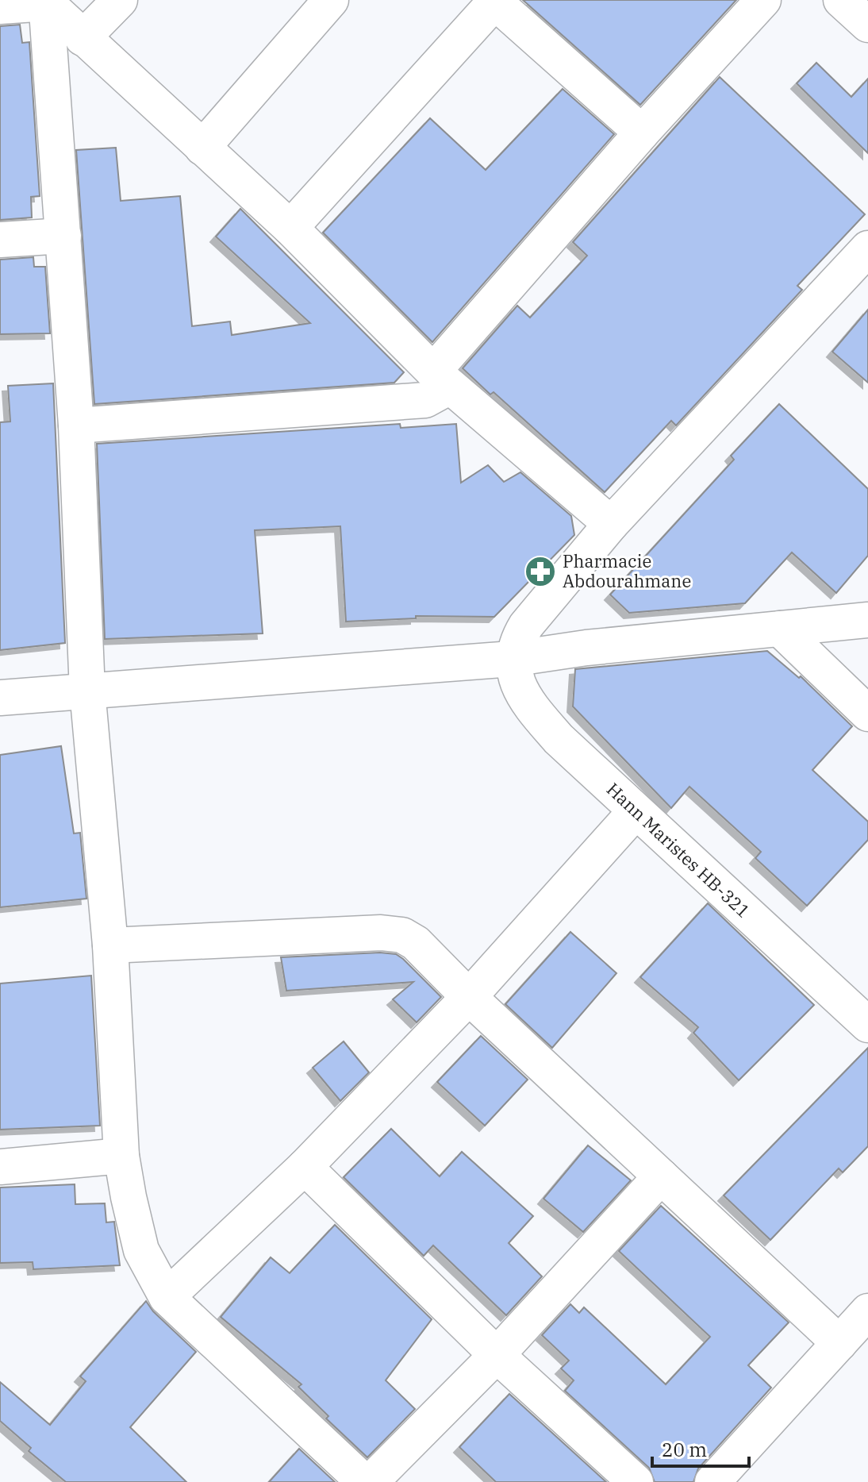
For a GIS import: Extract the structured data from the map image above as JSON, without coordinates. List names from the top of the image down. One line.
{"streets":{"street":["Hann Maristes HB-321"]},"places":{"pharmacy":["Pharmacie Abdourahmane"]},"scale_bar":"20 m"}
